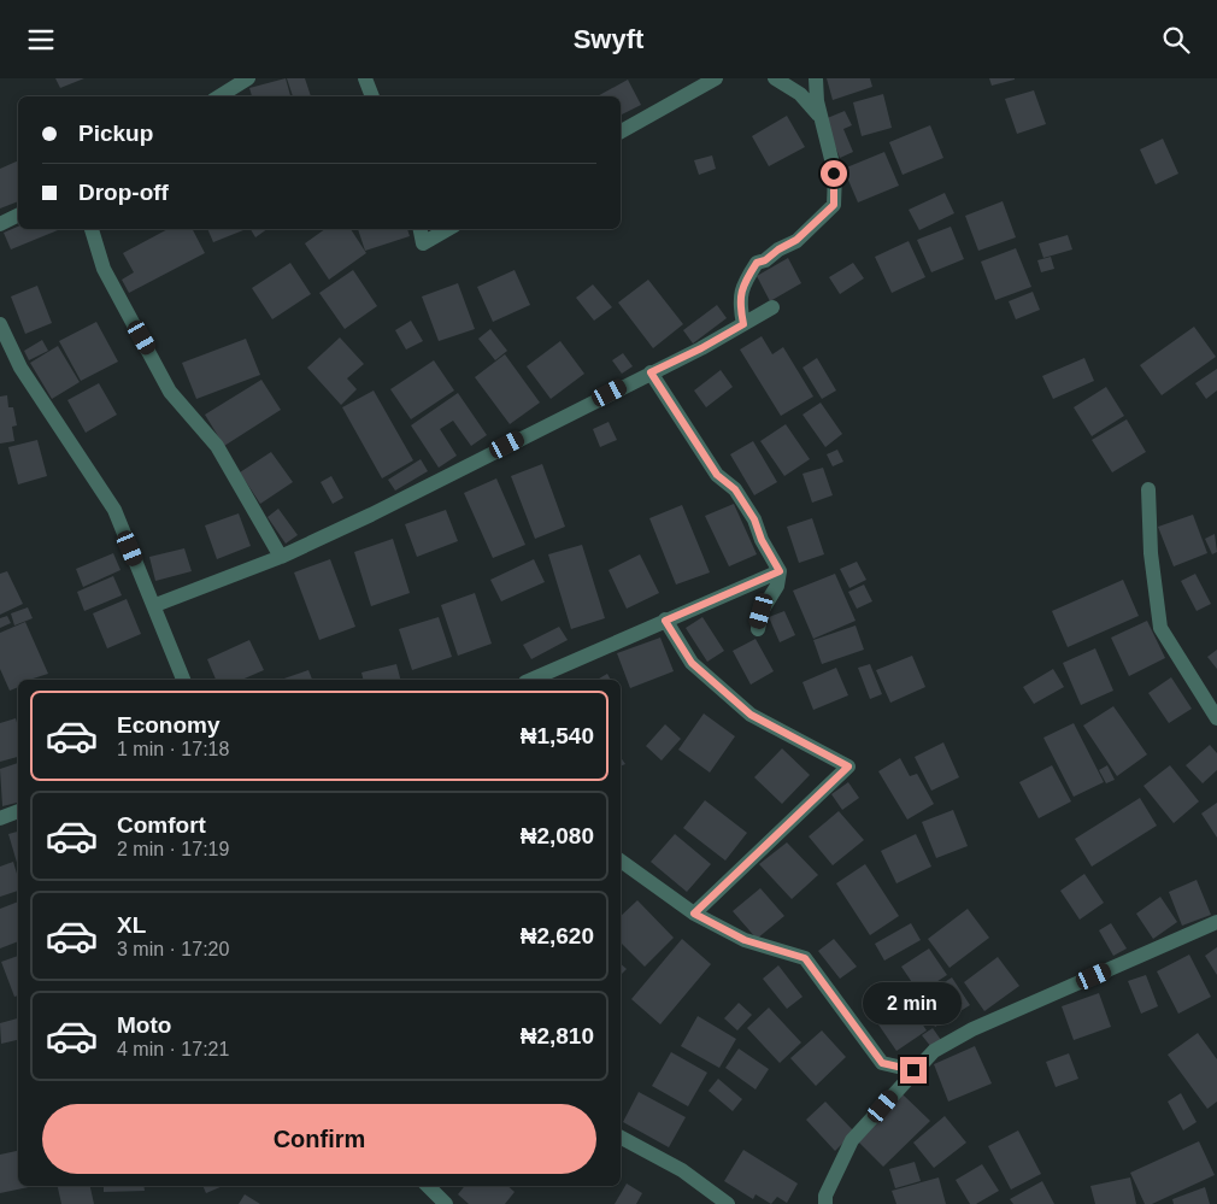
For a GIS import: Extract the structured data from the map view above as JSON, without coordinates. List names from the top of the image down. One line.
{"page":{"header":"Swyft","banner":["Pickup","Drop-off"],"list":[{"name":"Economy","note":"1 min · 17:18","value":"₦1,540"},{"name":"Comfort","note":"2 min · 17:19","value":"₦2,080"},{"name":"XL","note":"3 min · 17:20","value":"₦2,620"},{"name":"Moto","note":"4 min · 17:21","value":"₦2,810"}],"bubble":"2 min","buttons":"Confirm"}}
